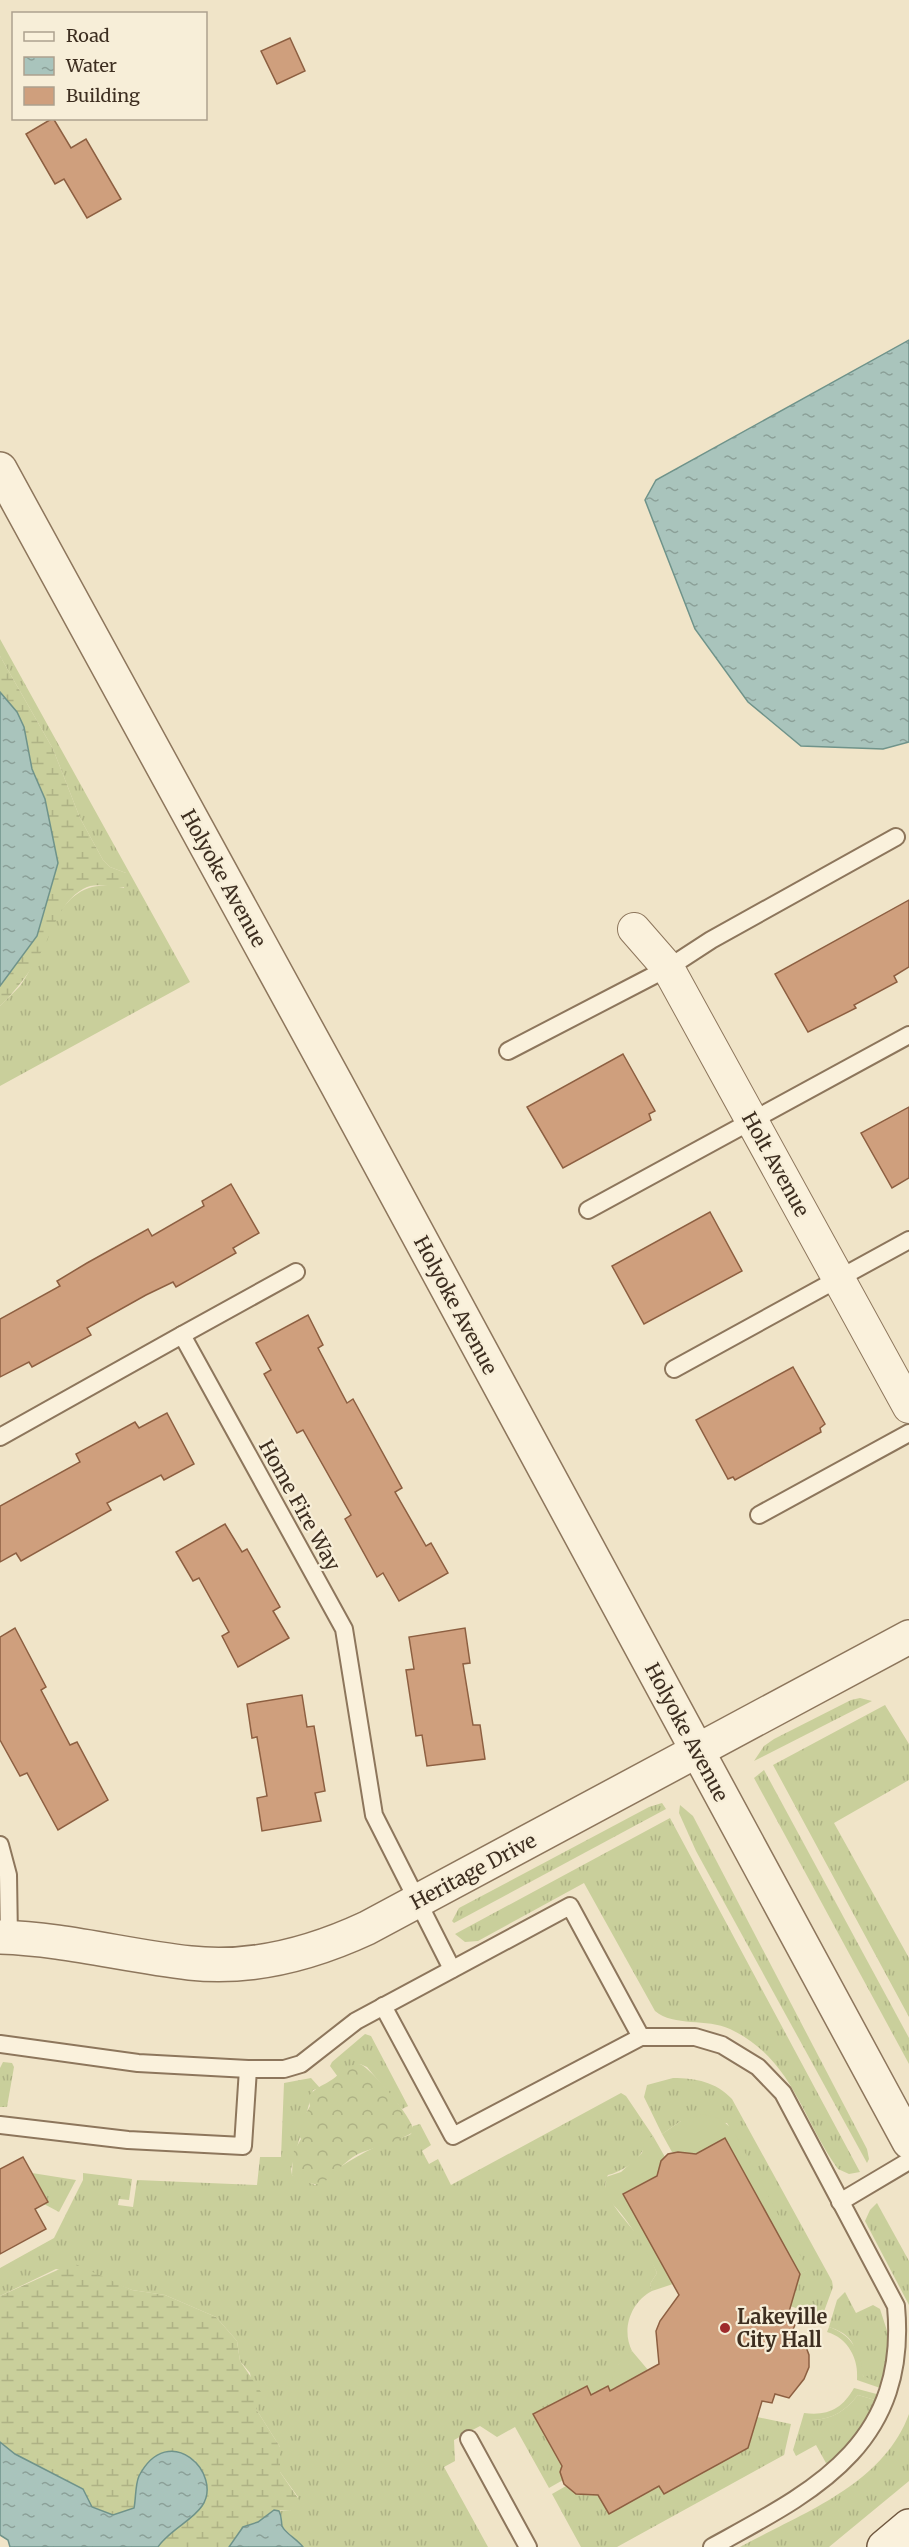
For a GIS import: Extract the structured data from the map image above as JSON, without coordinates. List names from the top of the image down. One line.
{"streets":{"street":["Holyoke Avenue","Holt Avenue","Heritage Drive"],"lane":["Home Fire Way"]},"crossings":[["Holyoke Avenue","Heritage Drive"],["Home Fire Way","Heritage Drive"]],"places":["Lakeville City Hall"],"legend":["Road","Water","Building"]}
